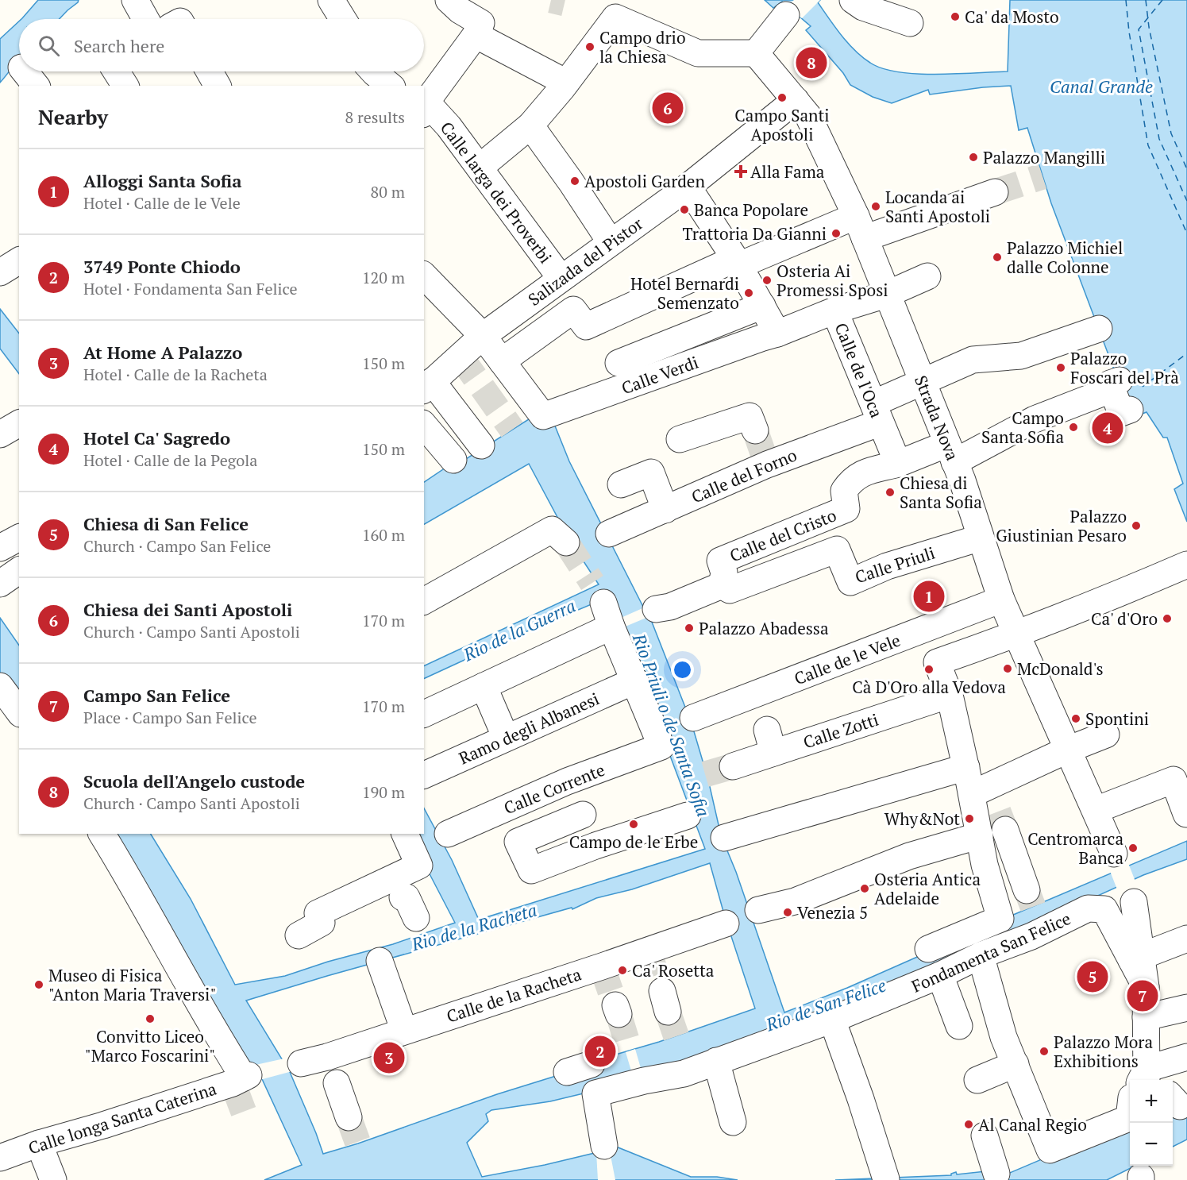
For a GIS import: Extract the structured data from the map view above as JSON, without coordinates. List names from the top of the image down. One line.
{"streets":{"street":["Calle larga dei Proverbi","Salizada del Pistor","Calle de l'Oca","Calle Verdi","Strada Nova","Calle del Forno","Calle del Cristo","Calle Priuli","Calle de le Vele","Ramo degli Albanesi","Calle Zotti","Calle Corrente","Fondamenta San Felice","Calle de la Racheta","Calle longa Santa Caterina"]},"crossings":[["Calle larga dei Proverbi","Salizada del Pistor"],["Calle de l'Oca","Calle Verdi"],["Calle de l'Oca","Calle del Forno"],["Calle de l'Oca","Calle del Cristo"],["Strada Nova","Calle del Forno"],["Strada Nova","Calle Priuli"],["Strada Nova","Calle de le Vele"],["Calle del Cristo","Calle Priuli"],["Ramo degli Albanesi","Calle Corrente"]],"water":["Canal Grande","Rio de la Guerra","Rio Priuli o de Santa Sofia","Rio de la Racheta","Rio de San Felice"],"places":{"other":["Ca' da Mosto","Campo drio la Chiesa","Campo Santi Apostoli","Palazzo Mangilli","Apostoli Garden","Locanda ai Santi Apostoli","Banca Popolare","Trattoria Da Gianni","Palazzo Michiel dalle Colonne","Osteria Ai Promessi Sposi","Hotel Bernardi Semenzato","Palazzo Foscari del Prà","Campo Santa Sofia","Chiesa di Santa Sofia","Palazzo Giustinian Pesaro","Ca' d'Oro","Palazzo Abadessa","McDonald's","Cà D'Oro alla Vedova","Spontini","Why&Not","Campo de le Erbe","Centromarca Banca","Osteria Antica Adelaide","Venezia 5","Ca' Rosetta","Museo di Fisica \"Anton Maria Traversi\"","Convitto Liceo \"Marco Foscarini\"","Palazzo Mora Exhibitions","Al Canal Regio"],"health":["Alla Fama"]},"page":{"search":"Search here","pins":["8","6","4","1","5","7","2","3"],"heading":["Nearby","8 results"],"list":[{"mark":"1","name":"Alloggi Santa Sofia","note":"Hotel · Calle de le Vele","value":"80 m"},{"mark":"2","name":"3749 Ponte Chiodo","note":"Hotel · Fondamenta San Felice","value":"120 m"},{"mark":"3","name":"At Home A Palazzo","note":"Hotel · Calle de la Racheta","value":"150 m"},{"mark":"4","name":"Hotel Ca' Sagredo","note":"Hotel · Calle de la Pegola","value":"150 m"},{"mark":"5","name":"Chiesa di San Felice","note":"Church · Campo San Felice","value":"160 m"},{"mark":"6","name":"Chiesa dei Santi Apostoli","note":"Church · Campo Santi Apostoli","value":"170 m"},{"mark":"7","name":"Campo San Felice","note":"Place · Campo San Felice","value":"170 m"},{"mark":"8","name":"Scuola dell'Angelo custode","note":"Church · Campo Santi Apostoli","value":"190 m"}],"map_buttons":["+","−"]}}
